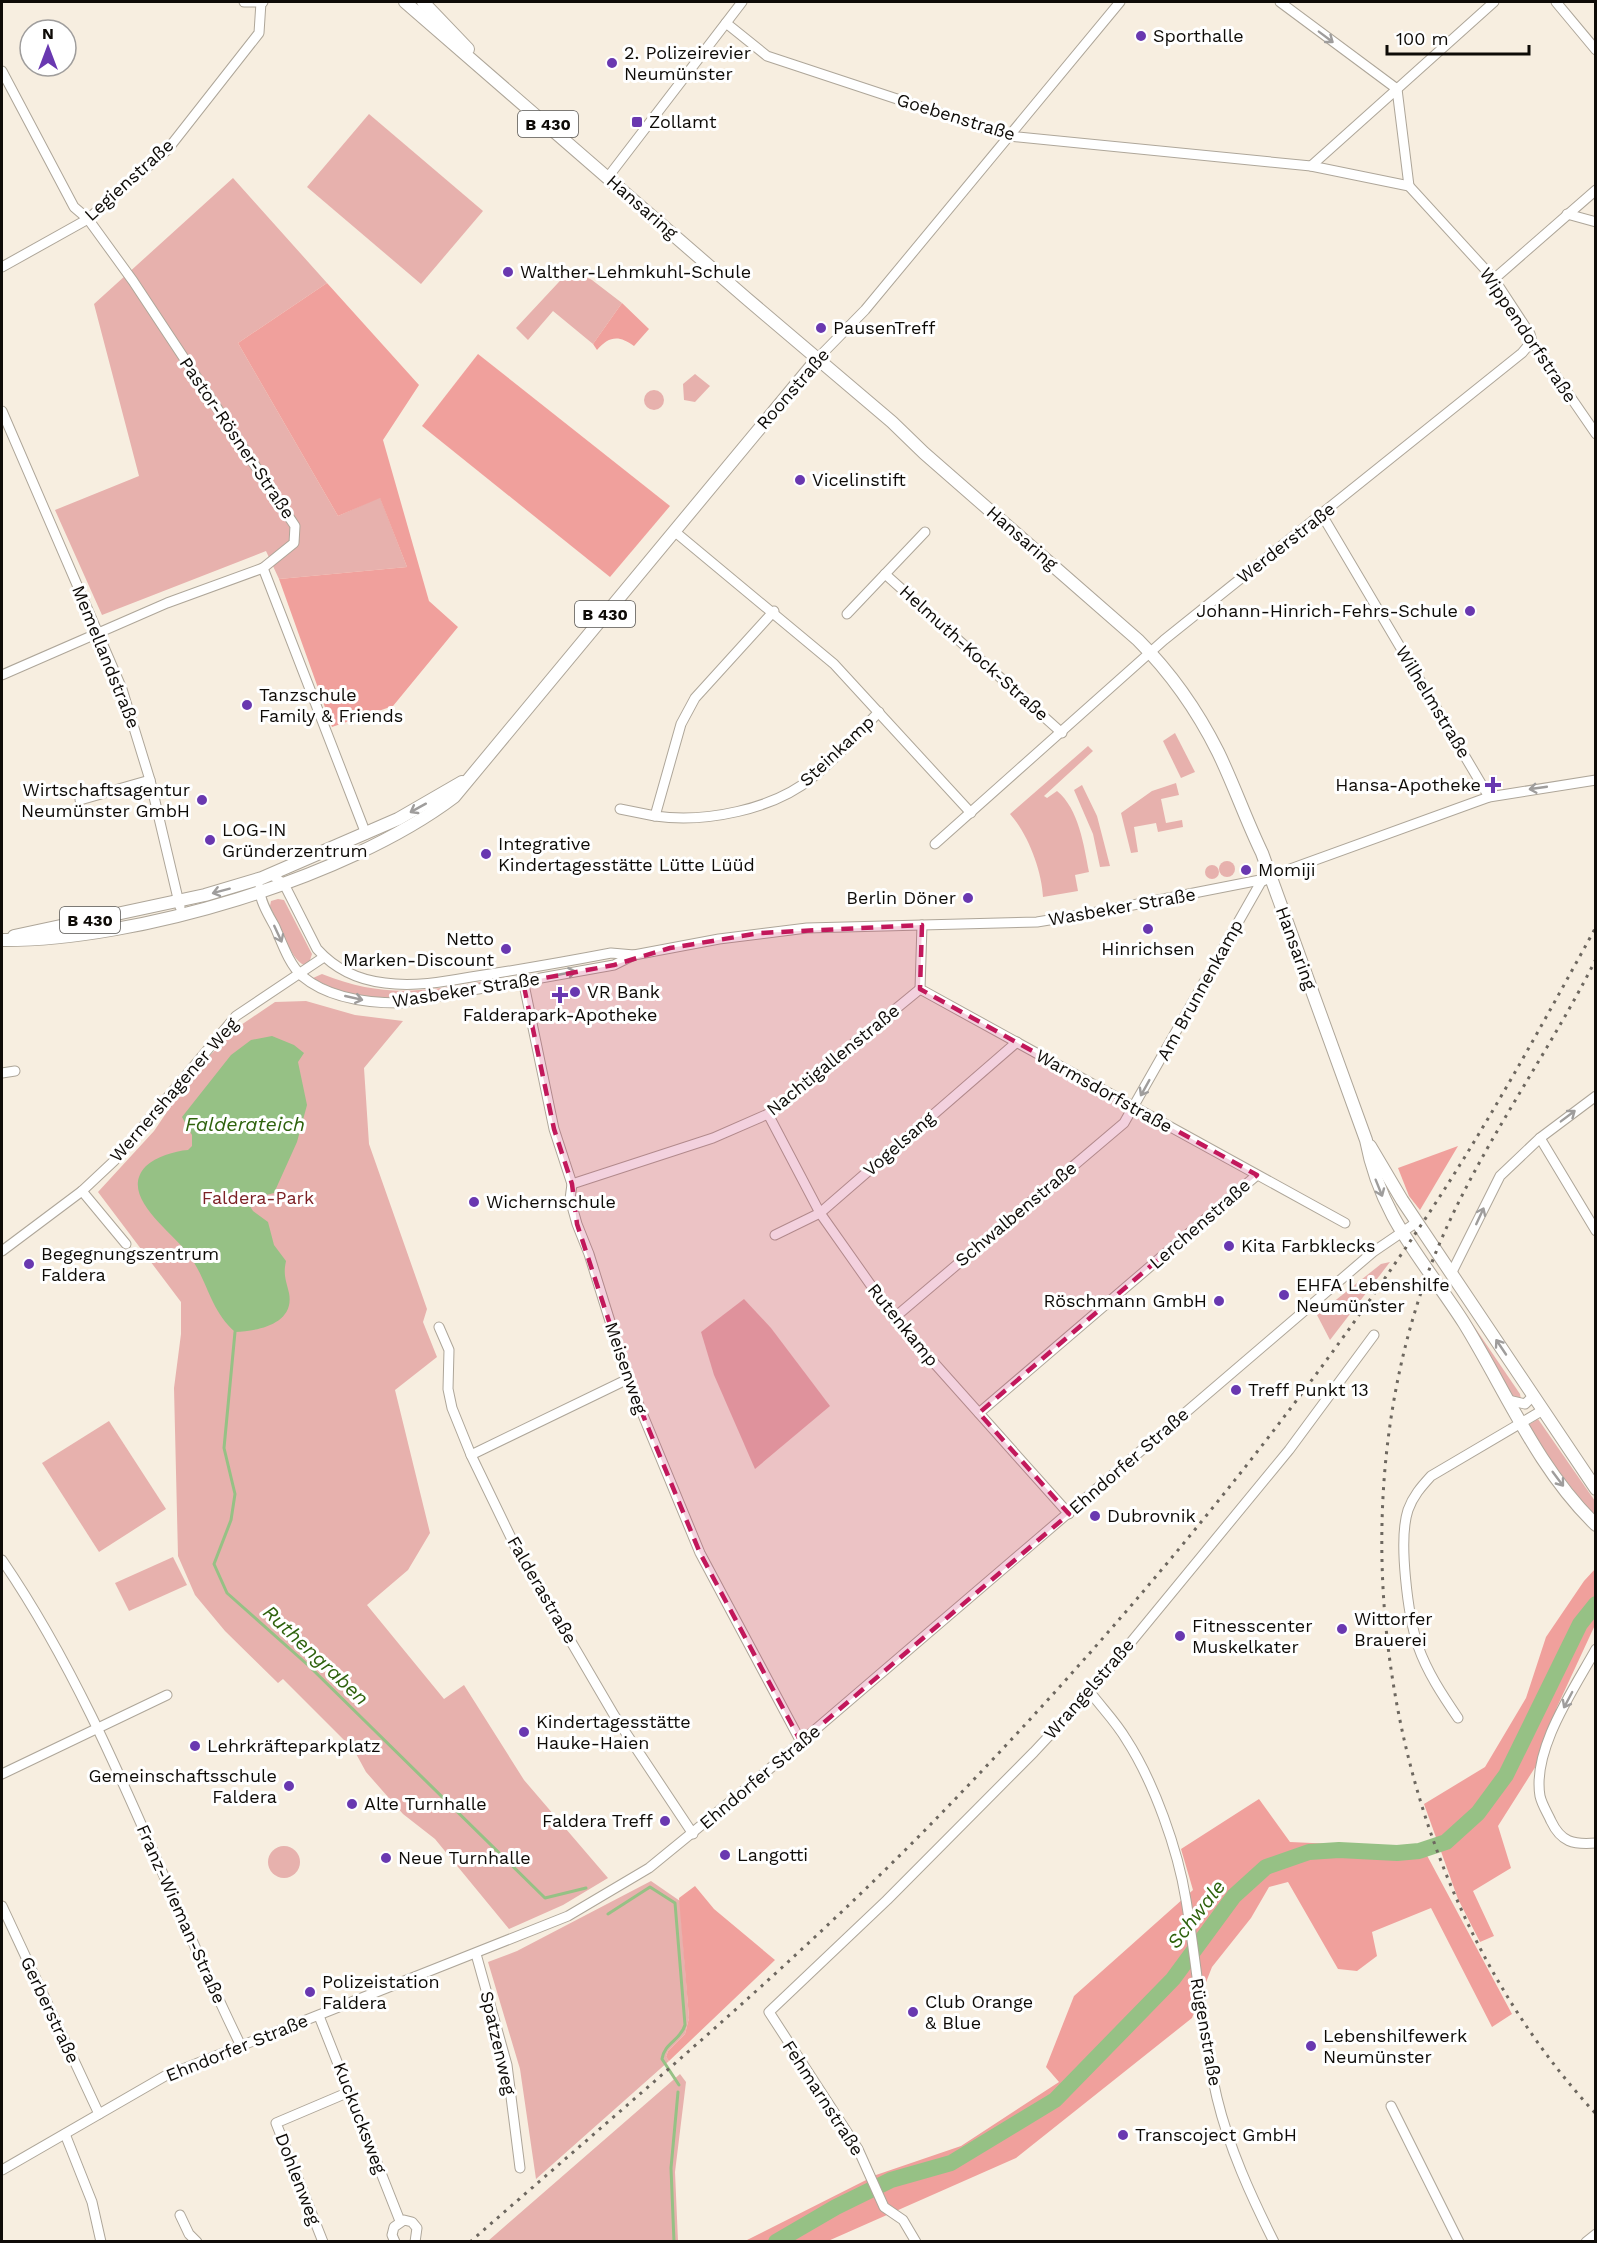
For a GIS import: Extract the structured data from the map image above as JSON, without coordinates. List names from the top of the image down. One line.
{"streets":{"main road":["B 430","Hansaring","Roonstraße"],"street":["Goebenstraße","Legienstraße","Wippendorfstraße","Pastor-Rösner-Straße","Werderstraße","Helmuth-Kock-Straße","Memellandstraße","Wilhelmstraße","Steinkamp","Wasbeker Straße","Am Brunnenkamp","Nachtigallenstraße","Wernershagener Weg","Warmsdorfstraße","Vogelsang","Schwalbenstraße","Lerchenstraße","Rutenkamp","Meisenweg","Ehndorfer Straße","Falderastraße","Wrangelstraße","Franz-Wieman-Straße","Gerberstraße","Rügenstraße","Spatzenweg","Fehmarnstraße","Kuckucksweg","Dohlenweg"]},"crossings":[["Goebenstraße","Wippendorfstraße"],["Goebenstraße","Roonstraße"],["B 430","Roonstraße"],["B 430","Memellandstraße"],["B 430","Wasbeker Straße"],["Legienstraße","Pastor-Rösner-Straße"],["Hansaring","Roonstraße"],["Hansaring","Werderstraße"],["Hansaring","Wasbeker Straße"],["Hansaring","Am Brunnenkamp"],["Hansaring","Ehndorfer Straße"],["Wippendorfstraße","Werderstraße"],["Roonstraße","Steinkamp"],["Roonstraße","Wasbeker Straße"],["Pastor-Rösner-Straße","Memellandstraße"],["Werderstraße","Helmuth-Kock-Straße"],["Werderstraße","Wilhelmstraße"],["Werderstraße","Steinkamp"],["Wilhelmstraße","Wasbeker Straße"],["Wasbeker Straße","Am Brunnenkamp"],["Wasbeker Straße","Wernershagener Weg"],["Wasbeker Straße","Meisenweg"],["Am Brunnenkamp","Warmsdorfstraße"],["Am Brunnenkamp","Schwalbenstraße"],["Nachtigallenstraße","Warmsdorfstraße"],["Nachtigallenstraße","Rutenkamp"],["Nachtigallenstraße","Meisenweg"],["Warmsdorfstraße","Vogelsang"],["Warmsdorfstraße","Schwalbenstraße"],["Warmsdorfstraße","Lerchenstraße"],["Vogelsang","Rutenkamp"],["Schwalbenstraße","Rutenkamp"],["Lerchenstraße","Rutenkamp"],["Rutenkamp","Ehndorfer Straße"],["Meisenweg","Ehndorfer Straße"],["Ehndorfer Straße","Falderastraße"],["Ehndorfer Straße","Franz-Wieman-Straße"],["Ehndorfer Straße","Gerberstraße"],["Ehndorfer Straße","Spatzenweg"],["Ehndorfer Straße","Kuckucksweg"],["Wrangelstraße","Rügenstraße"],["Wrangelstraße","Fehmarnstraße"],["Kuckucksweg","Dohlenweg"]],"one_way":["Am Brunnenkamp"],"water":["Falderateich","Ruthengraben","Schwale"],"parks":["Faldera-Park"],"places":{"other":["Sporthalle","2. Polizeirevier Neumünster","Walther-Lehmkuhl-Schule","PausenTreff","Vicelinstift","Johann-Hinrich-Fehrs-Schule","Tanzschule Family & Friends","Wirtschaftsagentur Neumünster GmbH","LOG-IN Gründerzentrum","Integrative Kindertagesstätte Lütte Lüüd","Momiji","Berlin Döner","Hinrichsen","Netto Marken-Discount","VR Bank","Wichernschule","Kita Farbklecks","Begegnungszentrum Faldera","EHFA Lebenshilfe Neumünster","Röschmann GmbH","Treff Punkt 13","Dubrovnik","Wittorfer Brauerei","Fitnesscenter Muskelkater","Kindertagesstätte Hauke-Haien","Lehrkräfteparkplatz","Gemeinschaftsschule Faldera","Alte Turnhalle","Faldera Treff","Langotti","Neue Turnhalle","Polizeistation Faldera","Club Orange & Blue","Lebenshilfewerk Neumünster","Transcoject GmbH"],"transit":["Zollamt"],"health":["Hansa-Apotheke","Falderapark-Apotheke"]},"scale_bar":"100 m","north":"top"}
